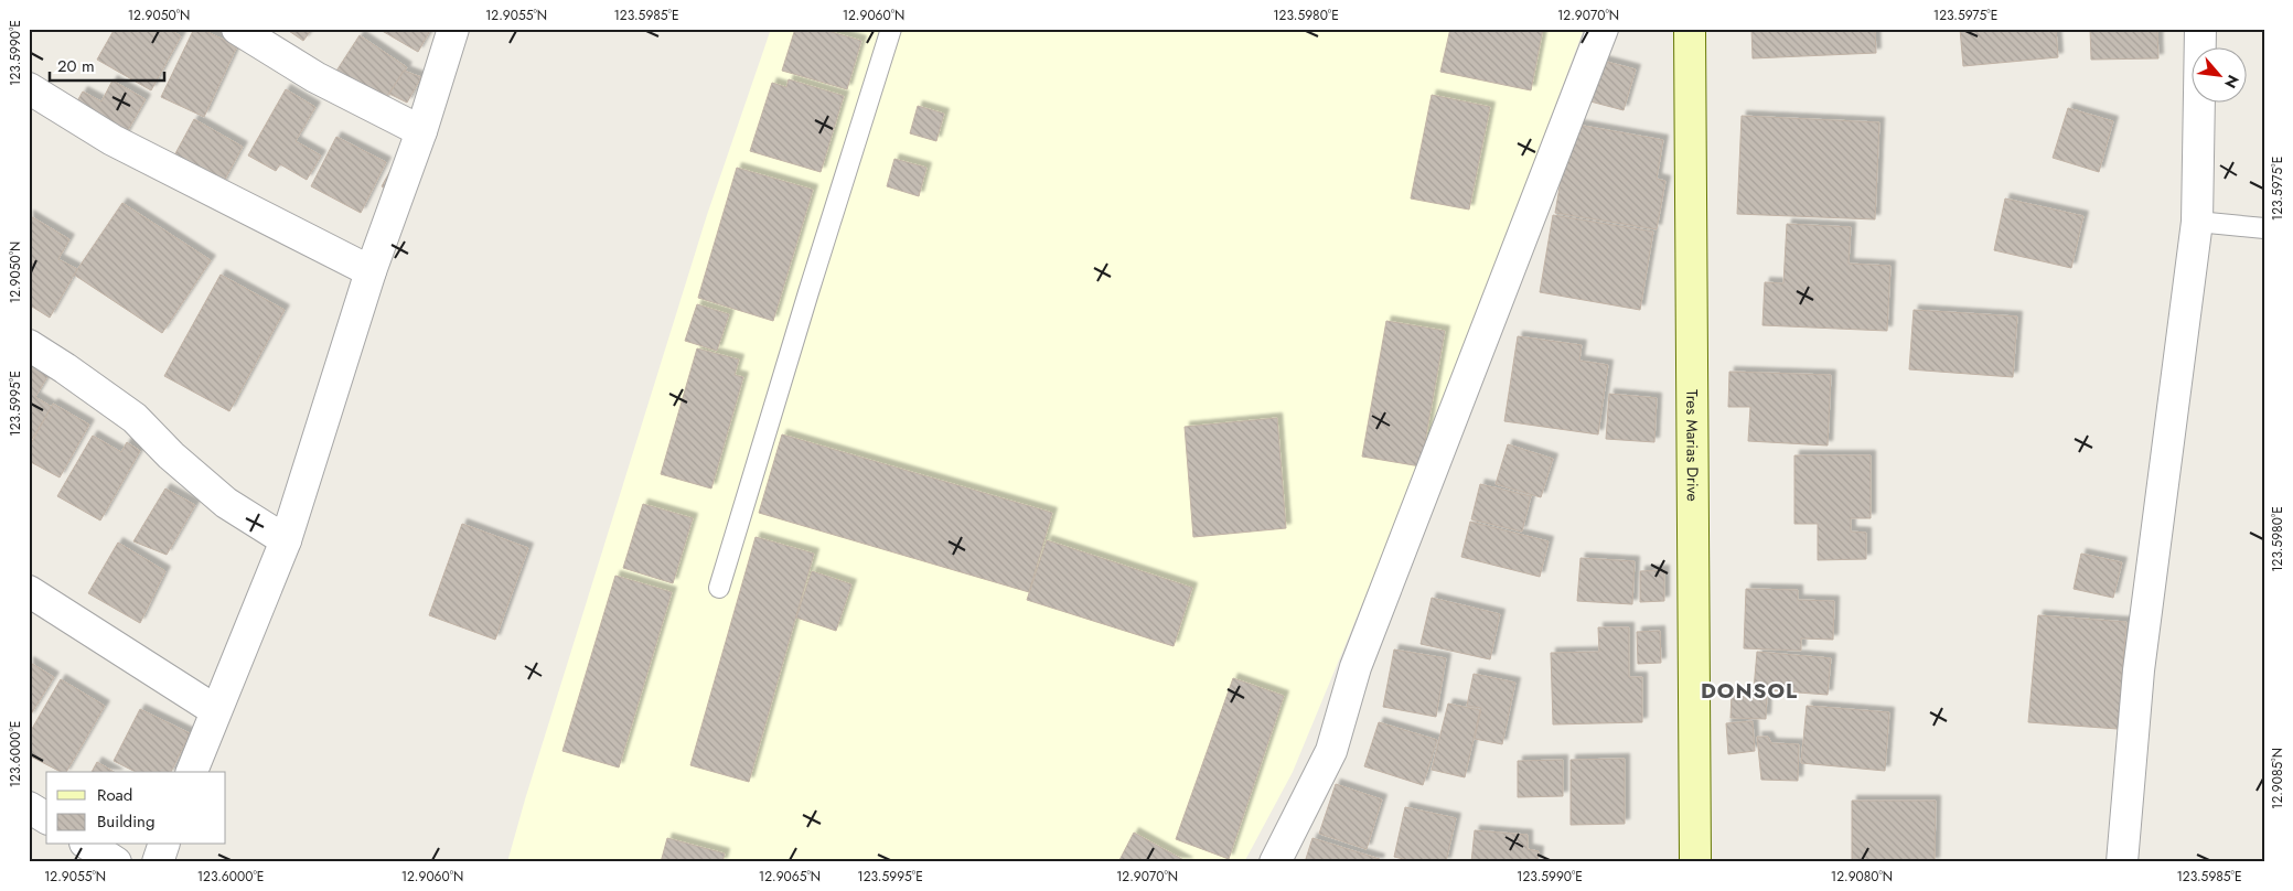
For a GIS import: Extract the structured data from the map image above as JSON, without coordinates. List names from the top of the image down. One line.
{"streets":{"main road":["Tres Marias Drive"]},"districts":["DONSOL"],"legend":["Road","Building"],"scale_bar":"20 m","north":"bottom right","coordinates":["12.9050°N","12.9055°N","123.5985°E","12.9060°N","123.5980°E","12.9070°N","123.5975°E","123.5990°E","123.5995°E","123.6000°E","12.9085°N","12.9065°N","12.9080°N"]}
